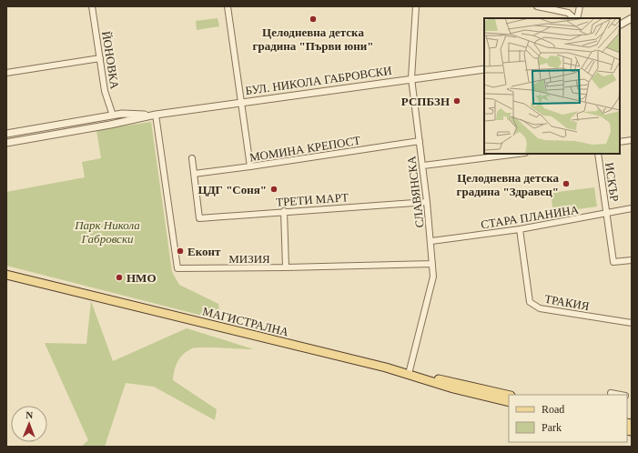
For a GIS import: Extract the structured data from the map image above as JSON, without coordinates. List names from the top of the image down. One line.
{"streets":{"main road":["МАГИСТРАЛНА"],"street":["ЙОНОВКА","БУЛ. НИКОЛА ГАБРОВСКИ","МОМИНА КРЕПОСТ","ИСКЪР","СЛАВЯНСКА","ТРЕТИ МАРТ","СТАРА ПЛАНИНА","МИЗИЯ","ТРАКИЯ"]},"crossings":[["ЙОНОВКА","БУЛ. НИКОЛА ГАБРОВСКИ"],["БУЛ. НИКОЛА ГАБРОВСКИ","СЛАВЯНСКА"],["БУЛ. НИКОЛА ГАБРОВСКИ","МИЗИЯ"],["МОМИНА КРЕПОСТ","СЛАВЯНСКА"],["МОМИНА КРЕПОСТ","ТРЕТИ МАРТ"],["ИСКЪР","СТАРА ПЛАНИНА"],["СЛАВЯНСКА","ТРЕТИ МАРТ"],["СЛАВЯНСКА","СТАРА ПЛАНИНА"],["СЛАВЯНСКА","МИЗИЯ"],["СЛАВЯНСКА","МАГИСТРАЛНА"],["СТАРА ПЛАНИНА","ТРАКИЯ"]],"parks":["Парк Никола Габровски"],"places":["Целодневна детска градина \"Първи юни\"","РСПБЗН","Целодневна детска градина \"Здравец\"","ЦДГ \"Соня\"","Еконт","HMO"],"legend":["Road","Park"],"north":"top"}
